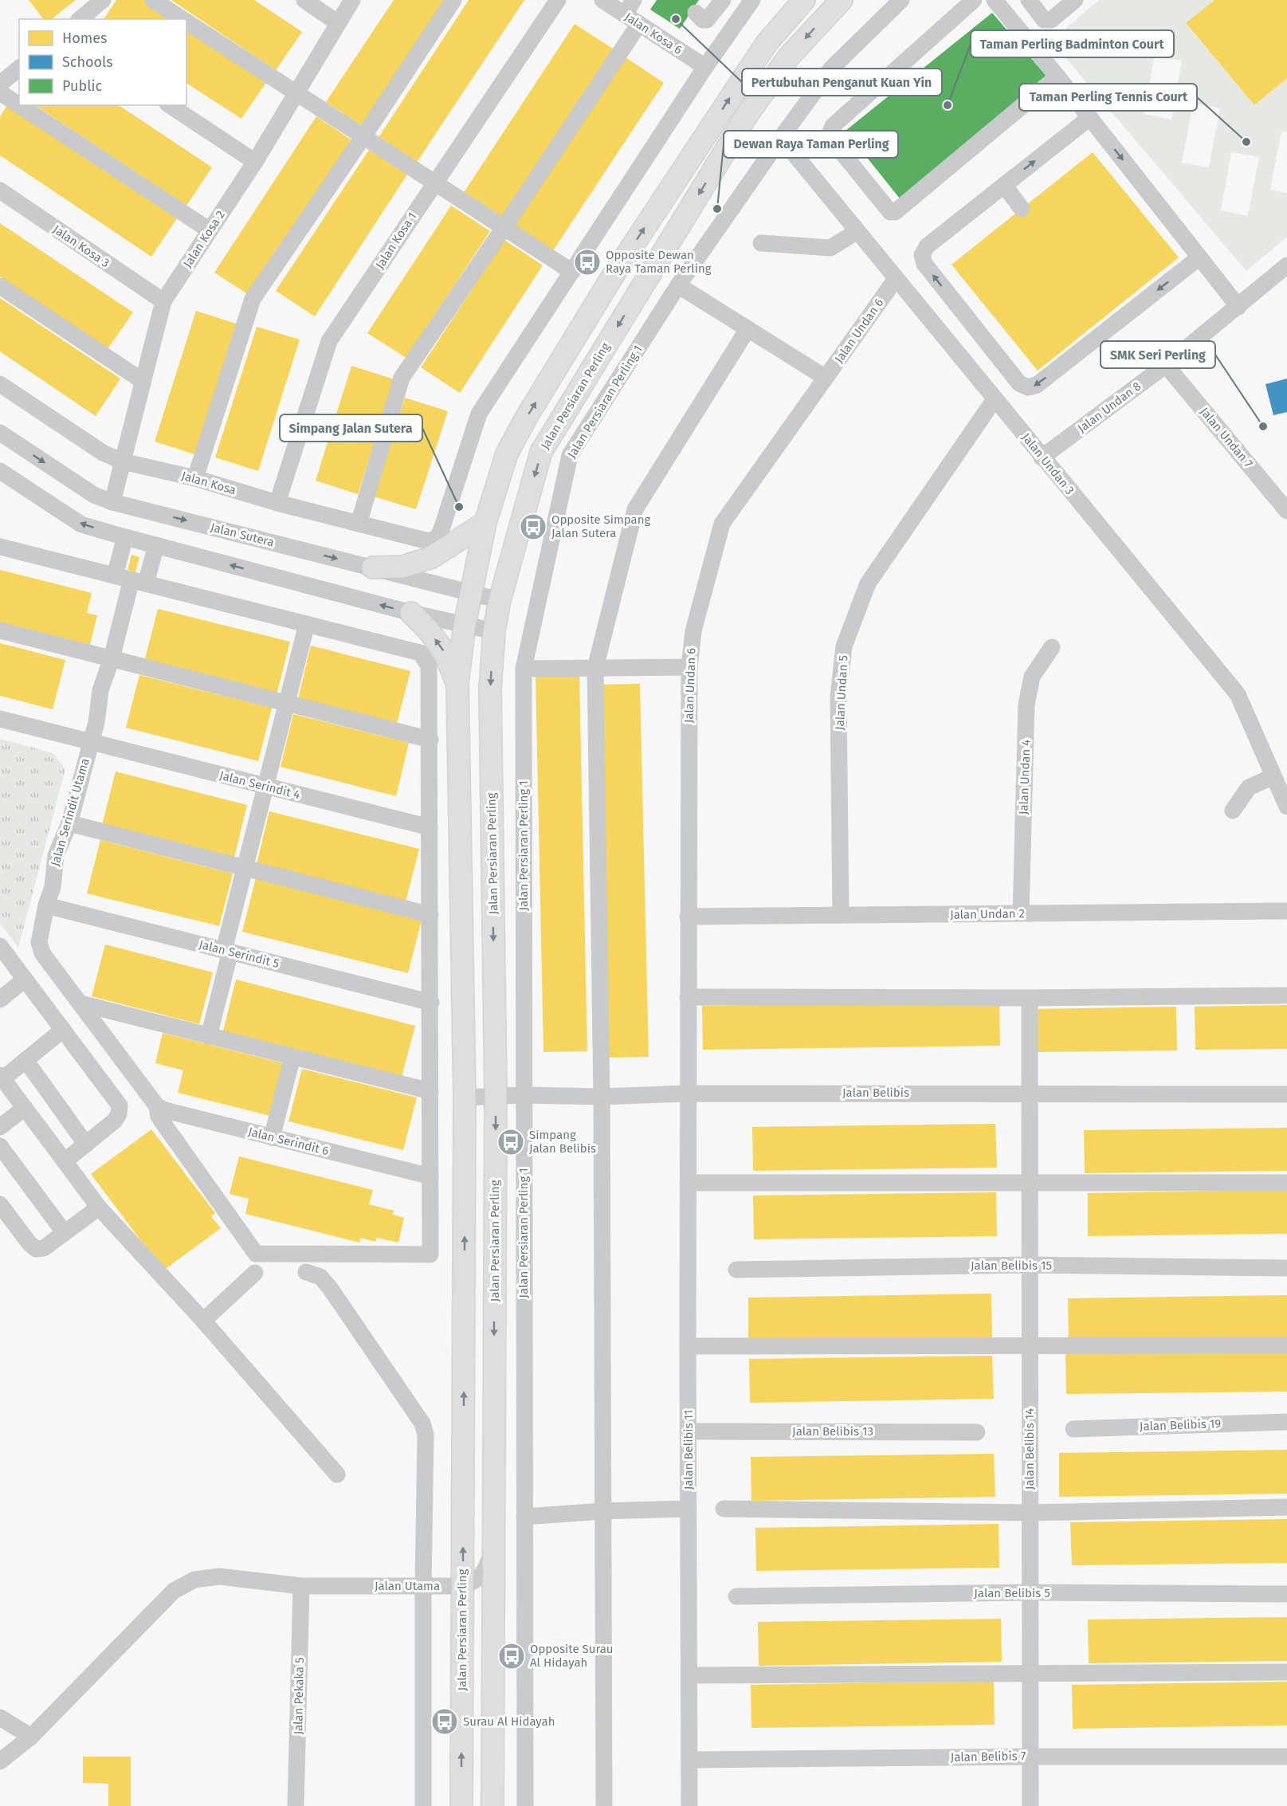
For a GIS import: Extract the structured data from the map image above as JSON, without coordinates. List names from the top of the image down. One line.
{"streets":{"main road":["Jalan Persiaran Perling"],"street":["Jalan Kosa 6","Jalan Kosa 2","Jalan Kosa 1","Jalan Kosa 3","Jalan Undan 6","Jalan Persiaran Perling 1","Jalan Undan 8","Jalan Undan 7","Jalan Undan 3","Jalan Kosa","Jalan Sutera","Jalan Undan 5","Jalan Undan 4","Jalan Serindit 4","Jalan Serindit Utama","Jalan Undan 2","Jalan Serindit 5","Jalan Belibis","Jalan Serindit 6","Jalan Belibis 15","Jalan Belibis 19","Jalan Belibis 13","Jalan Belibis 14","Jalan Belibis 11","Jalan Utama","Jalan Belibis 5","Jalan Pekaka 5","Jalan Belibis 7"]},"crossings":[["Jalan Kosa 2","Jalan Kosa 3"],["Jalan Kosa 2","Jalan Kosa"],["Jalan Kosa 2","Jalan Sutera"],["Jalan Kosa 1","Jalan Kosa"],["Jalan Undan 6","Jalan Undan 3"],["Jalan Undan 6","Jalan Undan 2"],["Jalan Undan 6","Jalan Belibis"],["Jalan Undan 6","Jalan Belibis 11"],["Jalan Persiaran Perling","Jalan Sutera"],["Jalan Persiaran Perling","Jalan Belibis"],["Jalan Persiaran Perling","Jalan Utama"],["Jalan Persiaran Perling 1","Jalan Undan 3"],["Jalan Persiaran Perling 1","Jalan Belibis"],["Jalan Undan 8","Jalan Undan 7"],["Jalan Undan 8","Jalan Undan 3"],["Jalan Undan 3","Jalan Undan 5"],["Jalan Undan 5","Jalan Undan 2"],["Jalan Undan 4","Jalan Undan 2"],["Jalan Serindit 4","Jalan Serindit Utama"],["Jalan Serindit Utama","Jalan Serindit 5"],["Jalan Serindit Utama","Jalan Serindit 6"],["Jalan Belibis","Jalan Belibis 14"],["Jalan Belibis","Jalan Belibis 11"],["Jalan Belibis 15","Jalan Belibis 14"],["Jalan Belibis 13","Jalan Belibis 11"],["Jalan Belibis 14","Jalan Belibis 5"],["Jalan Belibis 14","Jalan Belibis 7"],["Jalan Belibis 11","Jalan Belibis 7"],["Jalan Utama","Jalan Pekaka 5"]],"places":{"other":["Pertubuhan Penganut Kuan Yin","Taman Perling Badminton Court","Taman Perling Tennis Court","Dewan Raya Taman Perling","SMK Seri Perling","Simpang Jalan Sutera"],"bus stop":["Opposite Dewan Raya Taman Perling","Opposite Simpang Jalan Sutera","Simpang Jalan Belibis","Opposite Surau Al Hidayah","Surau Al Hidayah"]},"legend":["Homes","Schools","Public"]}
